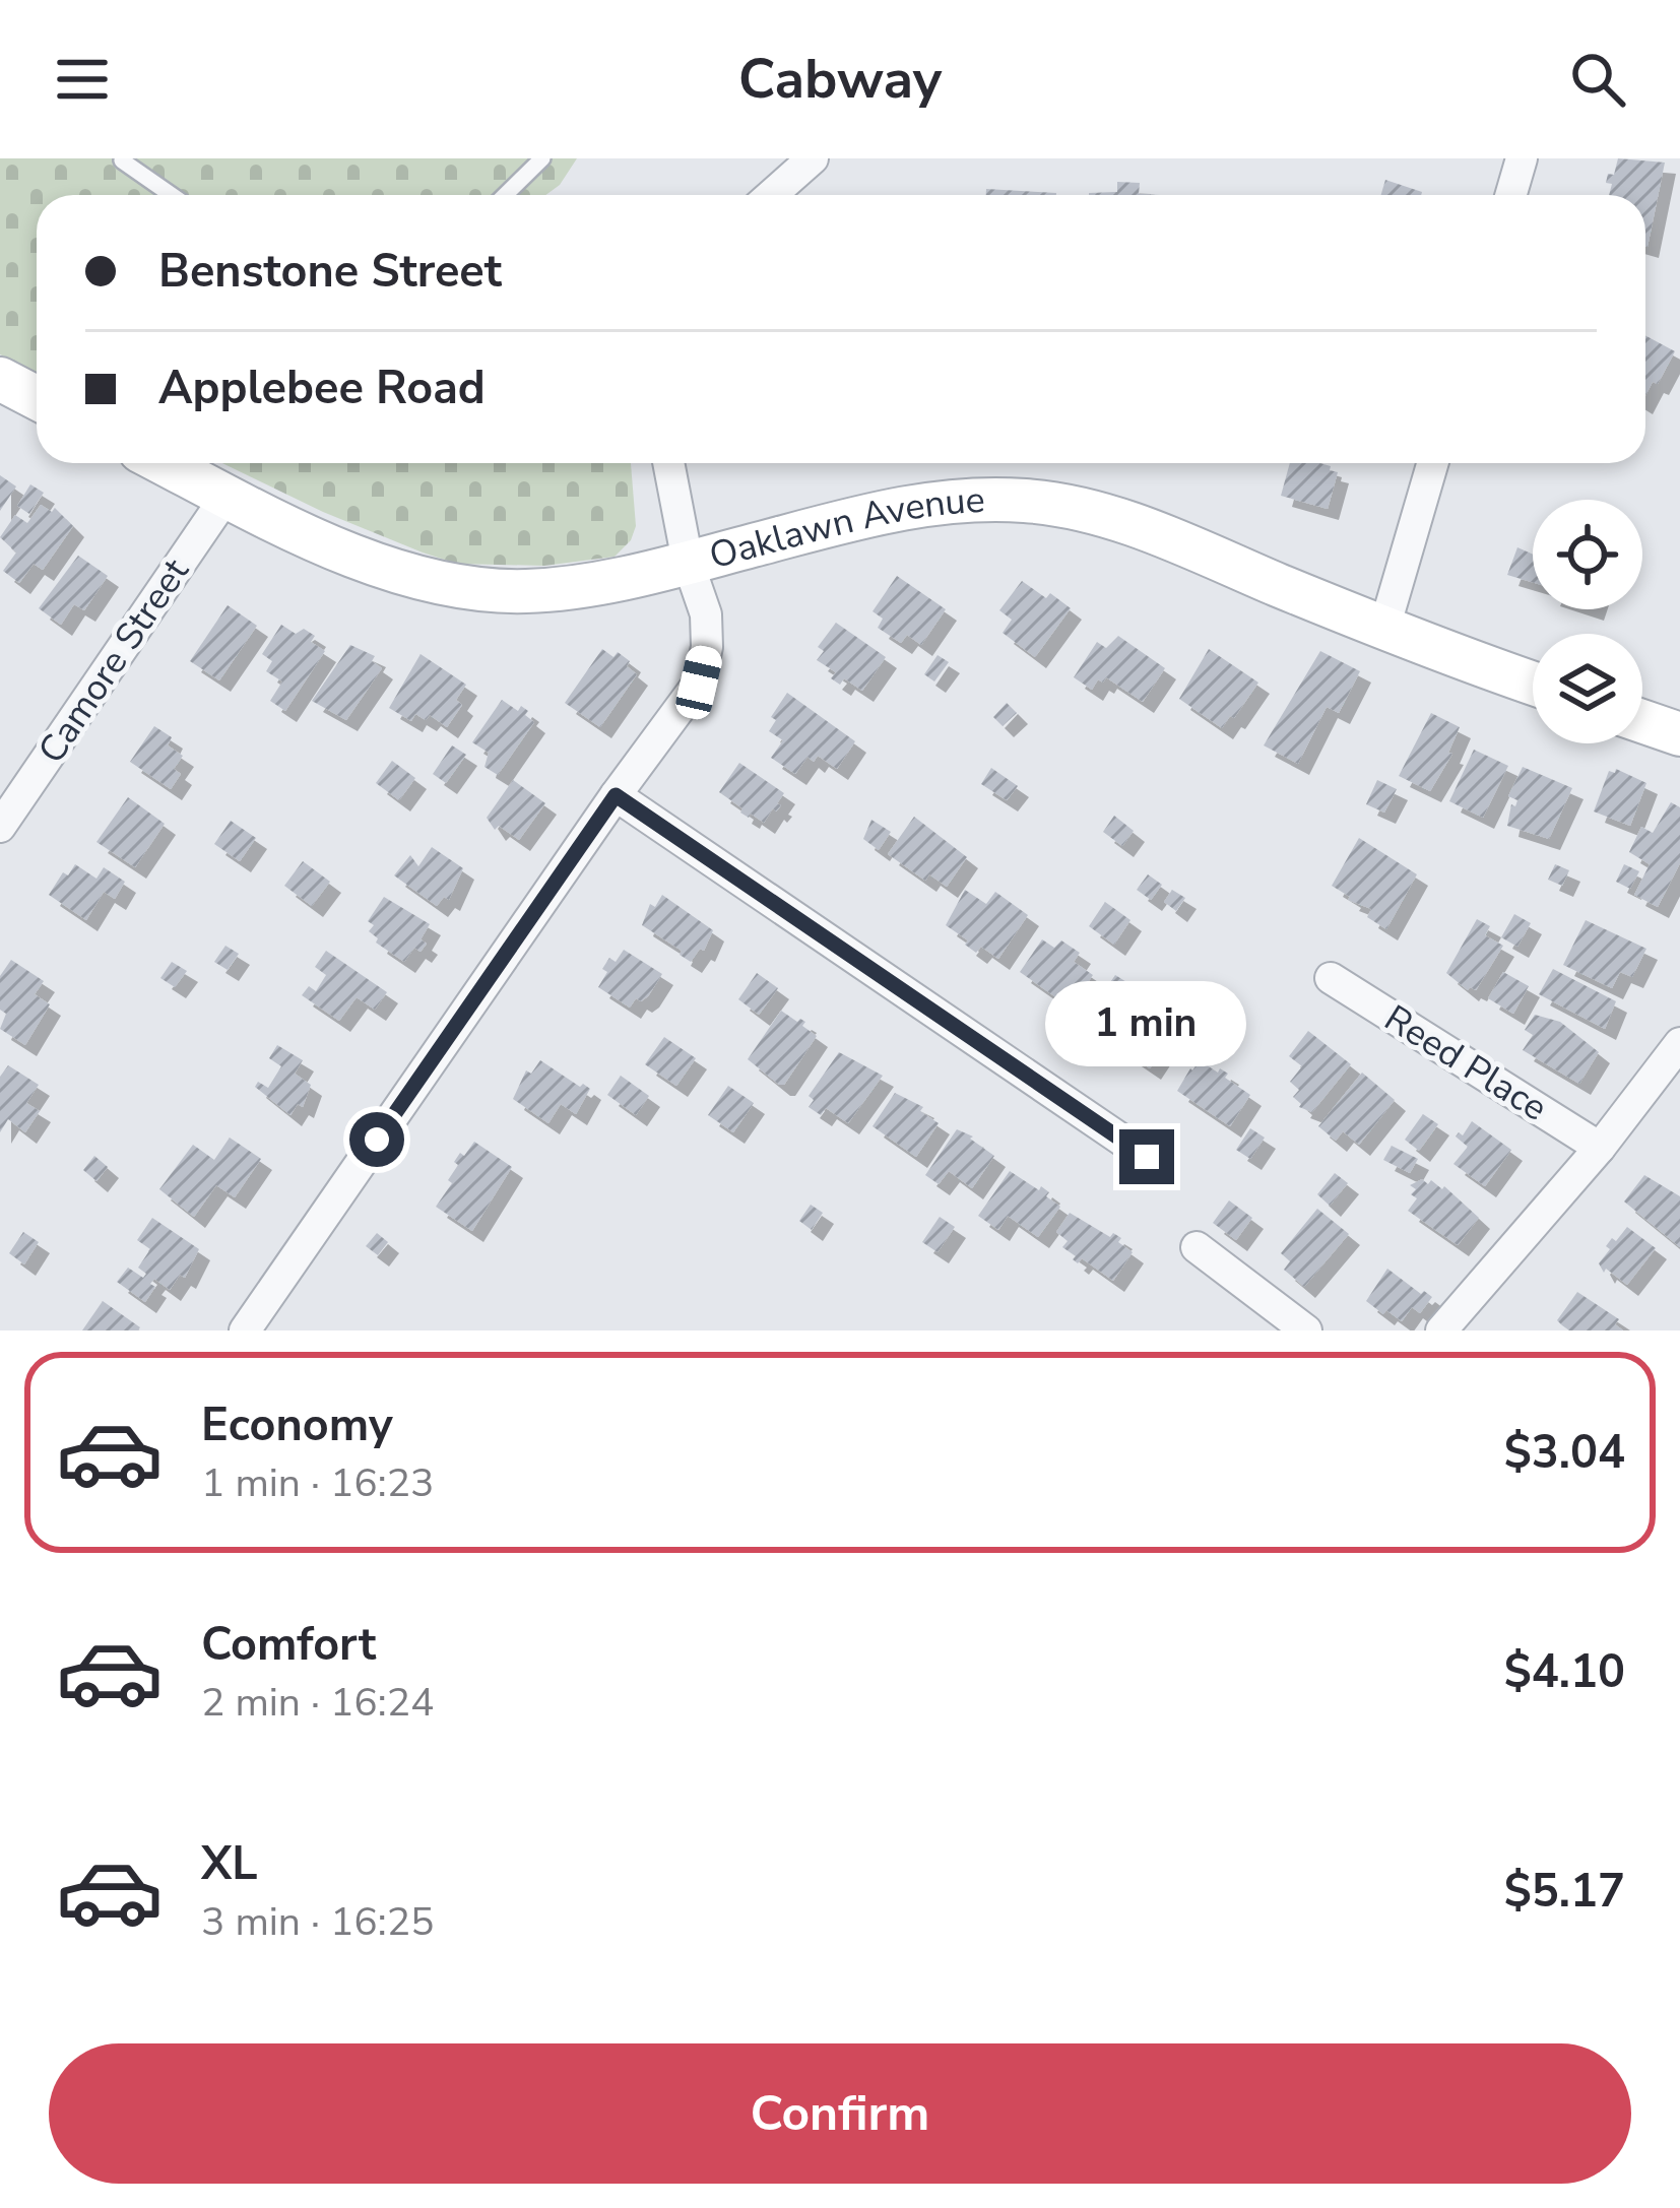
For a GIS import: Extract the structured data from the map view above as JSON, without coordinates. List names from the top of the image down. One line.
{"streets":{"street":["Oaklawn Avenue","Camore Street","Reed Place"]},"crossings":[["Oaklawn Avenue","Camore Street"]],"page":{"header":"Cabway","banner":["Benstone Street","Applebee Road"],"bubble":"1 min","list":[{"name":"Economy","note":"1 min · 16:23","value":"$3.04"},{"name":"Comfort","note":"2 min · 16:24","value":"$4.10"},{"name":"XL","note":"3 min · 16:25","value":"$5.17"}],"buttons":"Confirm"}}
